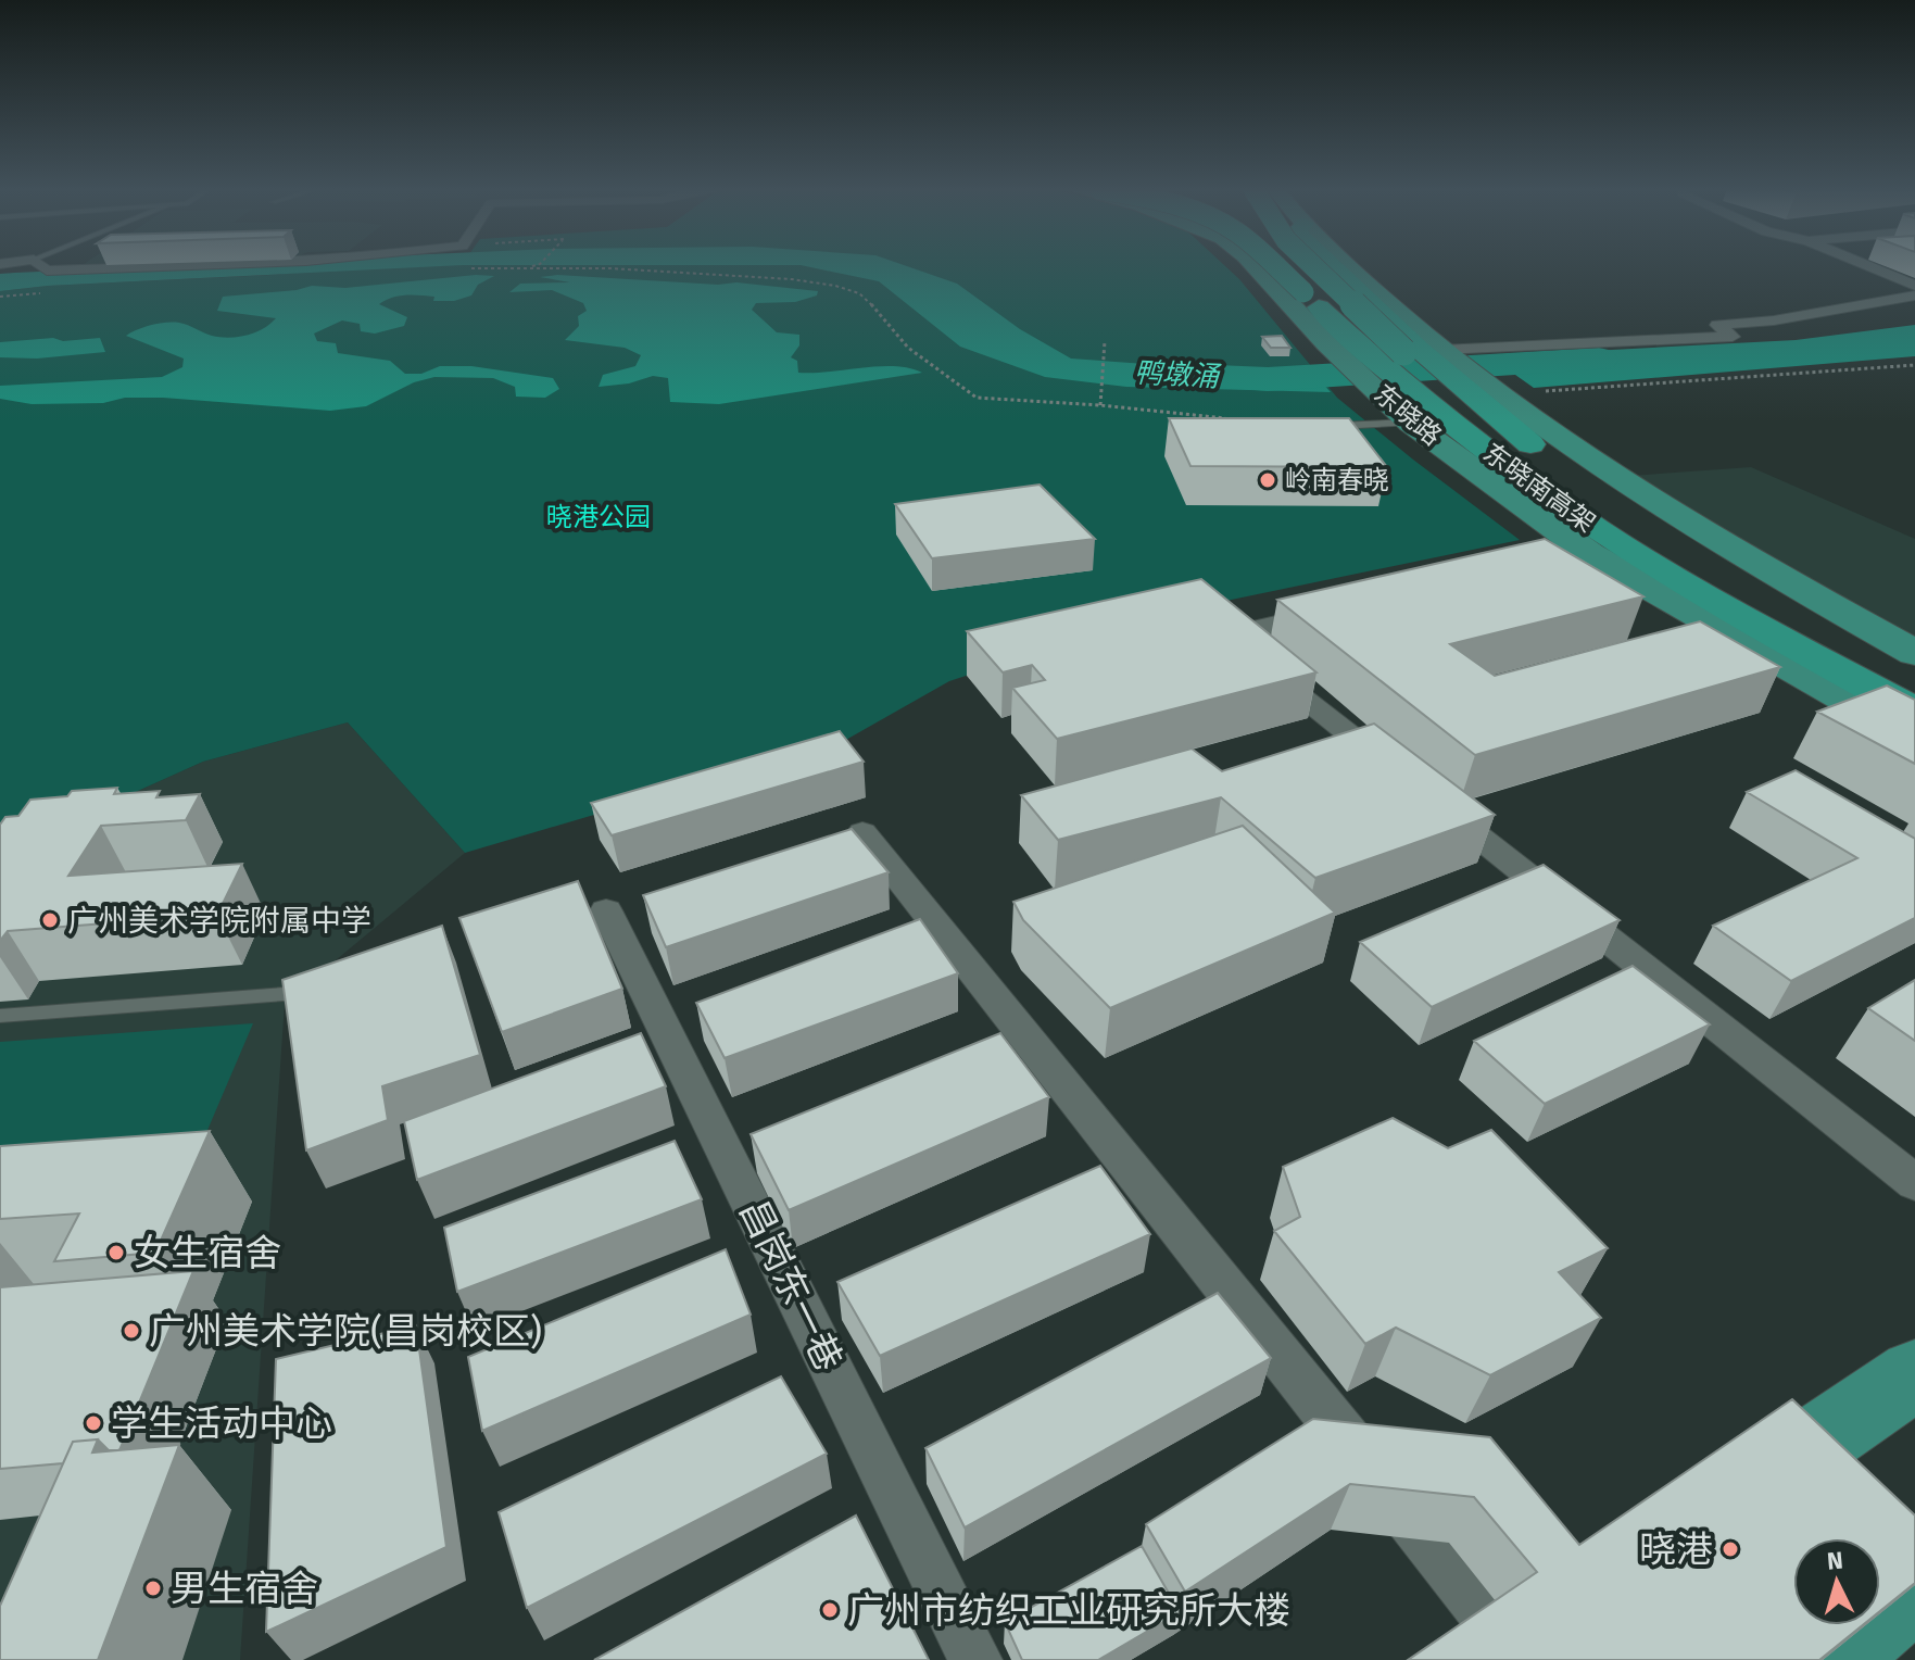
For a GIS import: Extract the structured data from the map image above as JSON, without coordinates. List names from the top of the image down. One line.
{"streets":{"highway":["东晓南高架"],"main road":["东晓路"],"street":["昌岗东一巷"]},"crossings":[["东晓路","东晓南高架"]],"water":["鸭墩涌"],"parks":["晓港公园"],"places":["岭南春晓","广州美术学院附属中学","女生宿舍","广州美术学院(昌岗校区)","学生活动中心","晓港","男生宿舍","广州市纺织工业研究所大楼"],"north":"top"}
